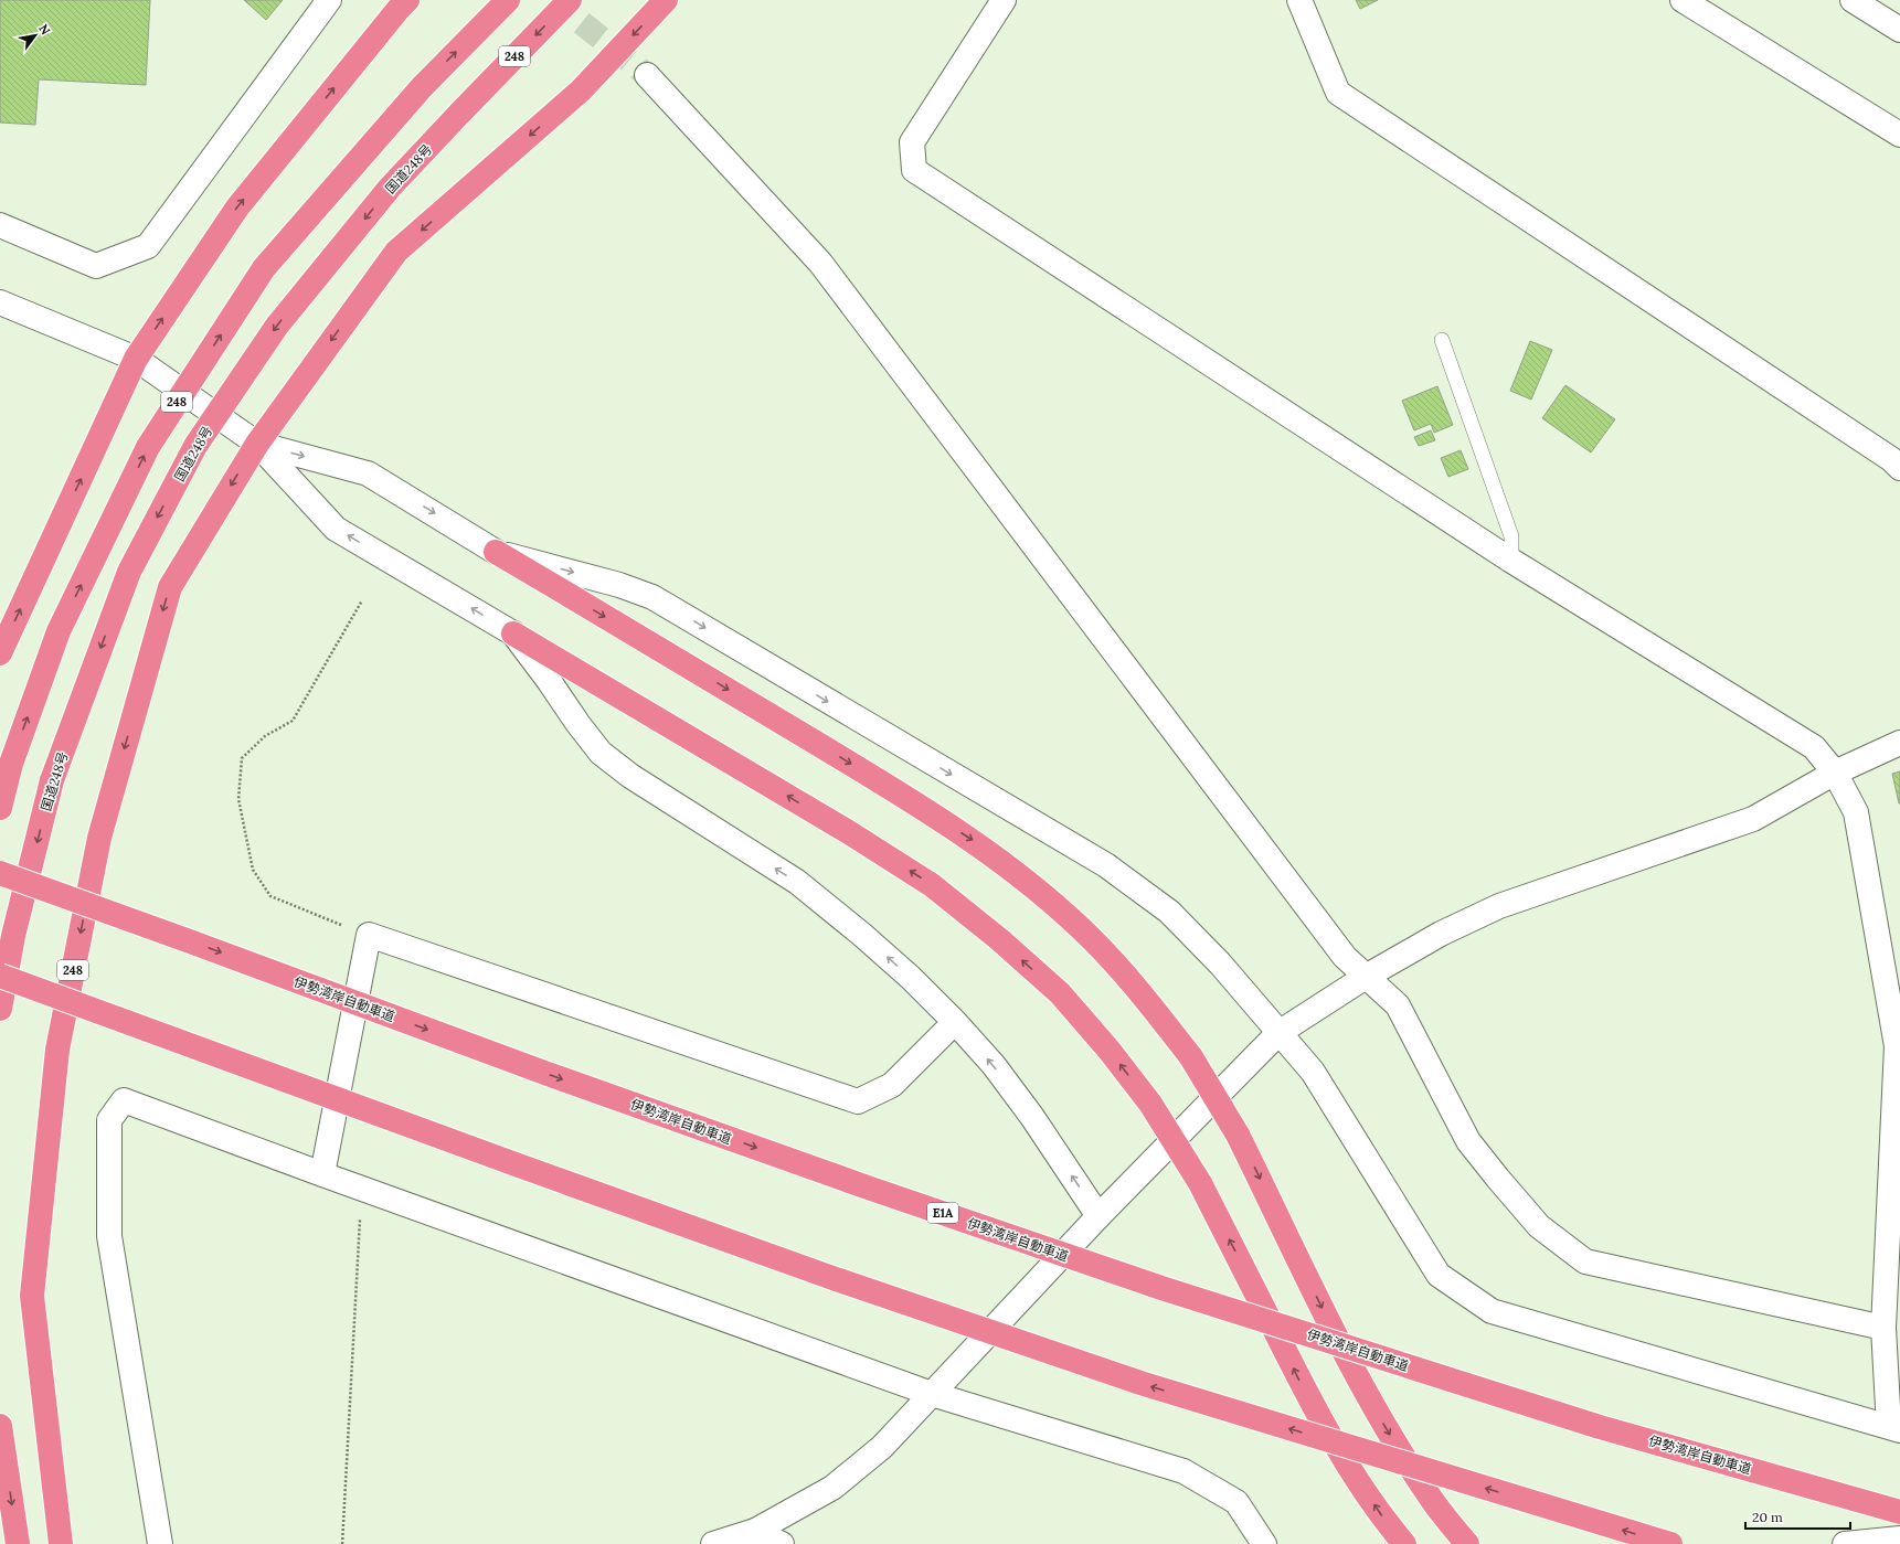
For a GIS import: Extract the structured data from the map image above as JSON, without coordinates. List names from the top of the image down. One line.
{"streets":{"highway":["248","国道248号","伊勢湾岸自動車道","E1A"]},"scale_bar":"20 m","north":"top right"}
